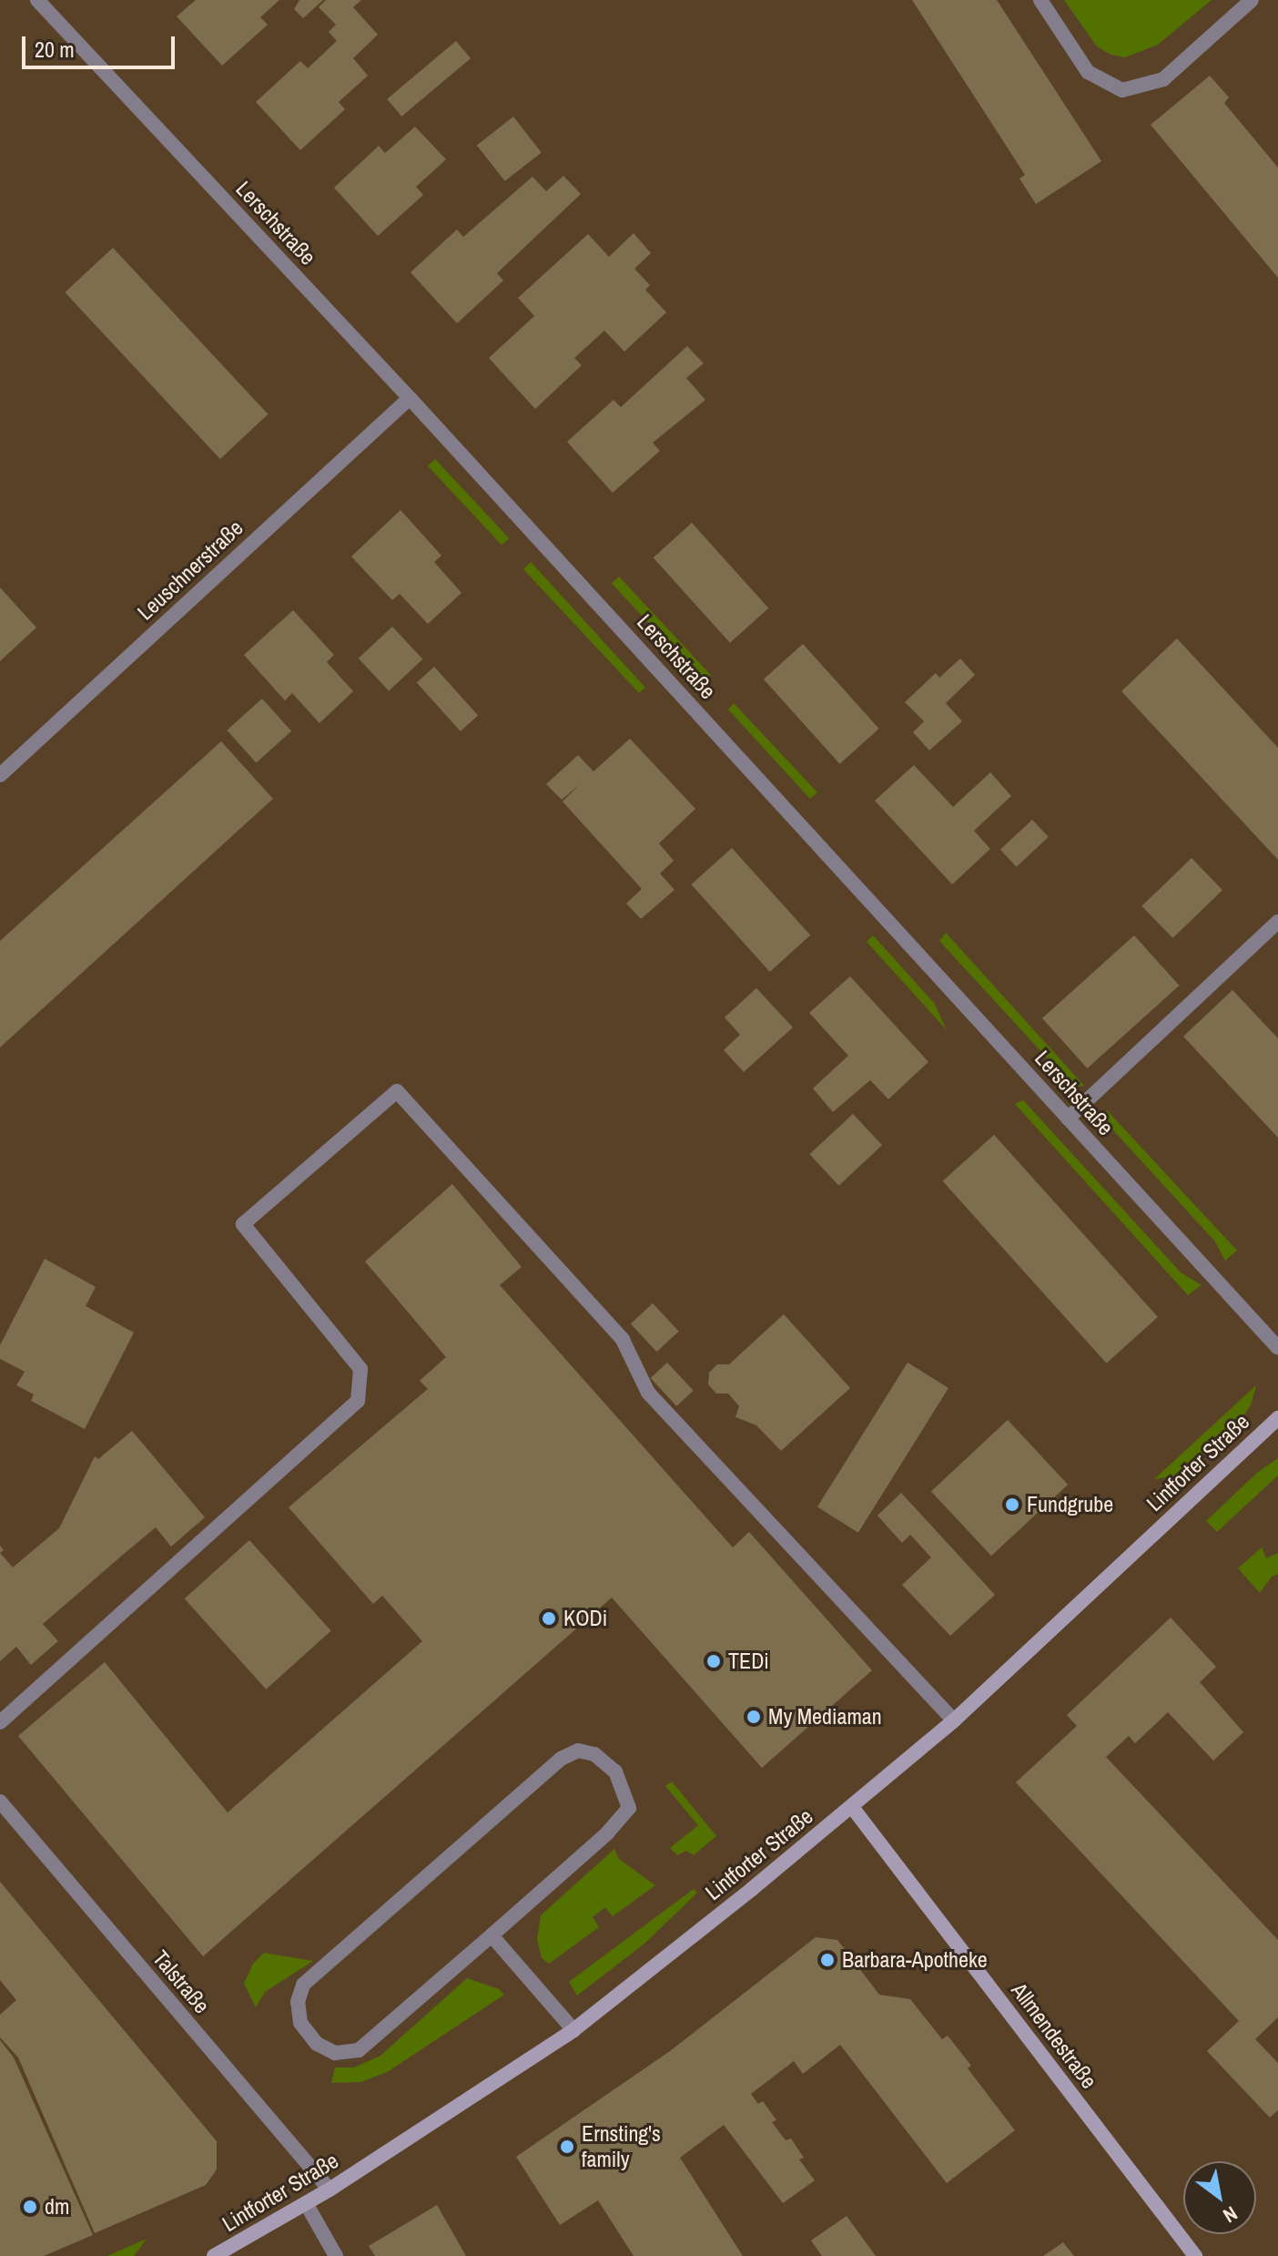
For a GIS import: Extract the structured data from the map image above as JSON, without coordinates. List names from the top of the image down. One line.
{"streets":{"street":["Lerschstraße","Leuschnerstraße","Lintforter Straße","Talstraße","Allmendestraße"]},"crossings":[["Lerschstraße","Leuschnerstraße"],["Lintforter Straße","Talstraße"],["Lintforter Straße","Allmendestraße"]],"places":["Fundgrube","KODi","TEDi","My Mediaman","Barbara-Apotheke","Ernsting's family","dm"],"scale_bar":"20 m","north":"bottom right"}
